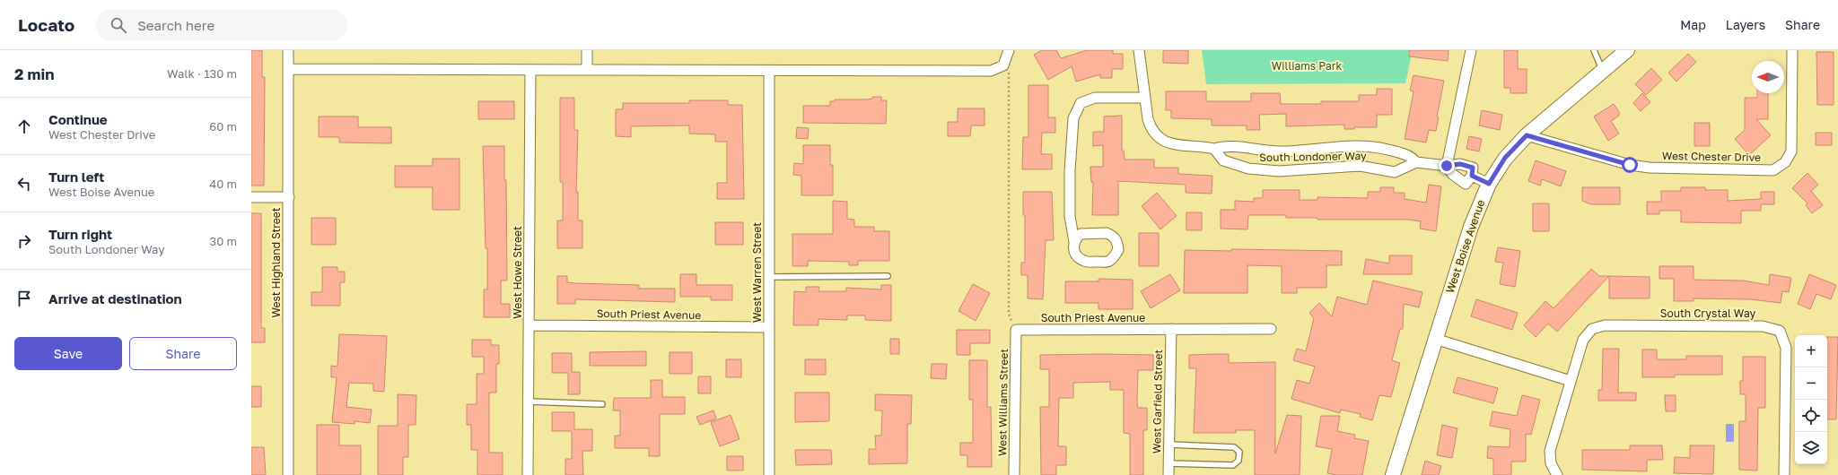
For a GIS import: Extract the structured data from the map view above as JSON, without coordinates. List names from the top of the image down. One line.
{"streets":{"street":["South Londoner Way","West Chester Drive","West Boise Avenue","West Highland Street","West Howe Street","West Warren Street","South Crystal Way","South Priest Avenue","West Garfield Street","West Williams Street"]},"crossings":[["South Londoner Way","West Boise Avenue"],["West Chester Drive","West Boise Avenue"],["West Howe Street","South Priest Avenue"],["West Warren Street","South Priest Avenue"],["South Priest Avenue","West Garfield Street"],["South Priest Avenue","West Williams Street"]],"parks":["Williams Park"],"north":"left","page":{"header":"Locato","search":"Search here","nav":["Map","Layers","Share"],"heading":["2 min","Walk · 130 m"],"list":[["Continue","West Chester Drive","60 m"],["Turn left","West Boise Avenue","40 m"],["Turn right","South Londoner Way","30 m"],"Arrive at destination"],"buttons":["Save","Share"],"map_buttons":["+","−"]}}
